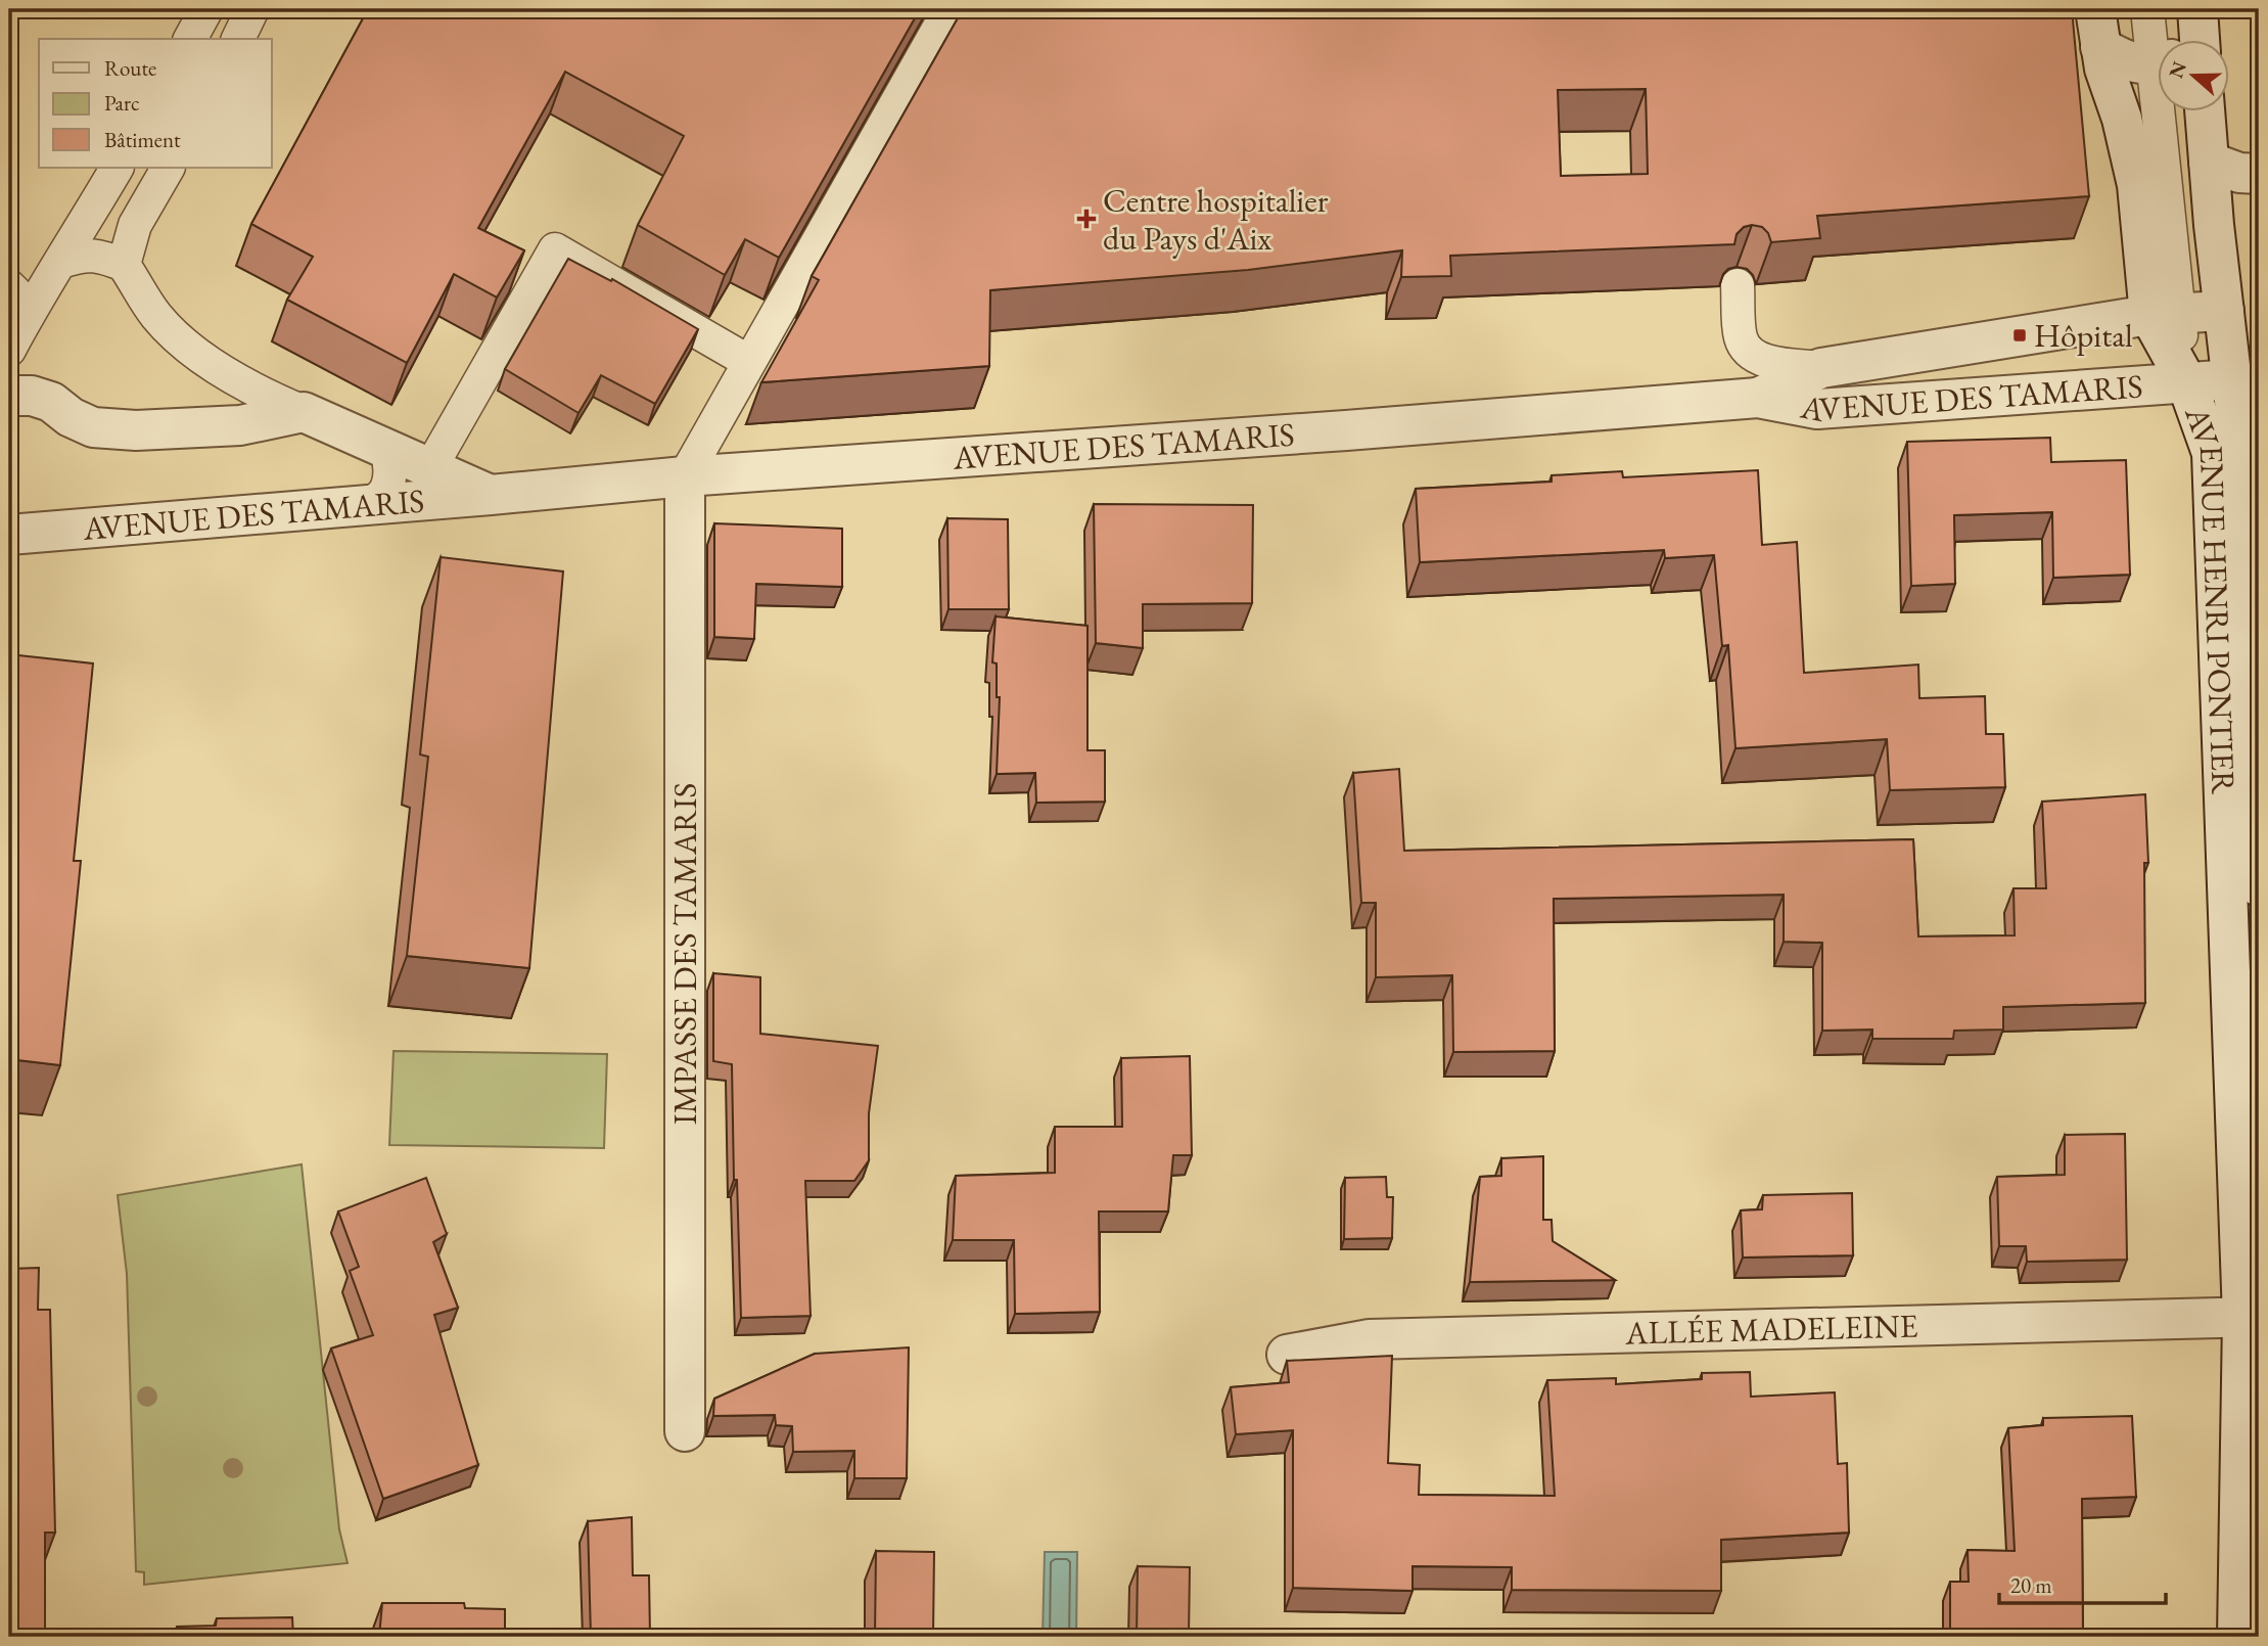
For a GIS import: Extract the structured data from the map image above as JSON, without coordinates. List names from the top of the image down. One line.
{"streets":{"street":["AVENUE DES TAMARIS","AVENUE HENRI PONTIER","IMPASSE DES TAMARIS","ALLÉE MADELEINE"]},"crossings":[["AVENUE DES TAMARIS","AVENUE HENRI PONTIER"],["AVENUE DES TAMARIS","IMPASSE DES TAMARIS"],["AVENUE HENRI PONTIER","ALLÉE MADELEINE"]],"places":{"health":["Centre hospitalier du Pays d'Aix"],"transit":["Hôpital"]},"legend":["Route","Parc","Bâtiment"],"scale_bar":"20 m","north":"left"}
